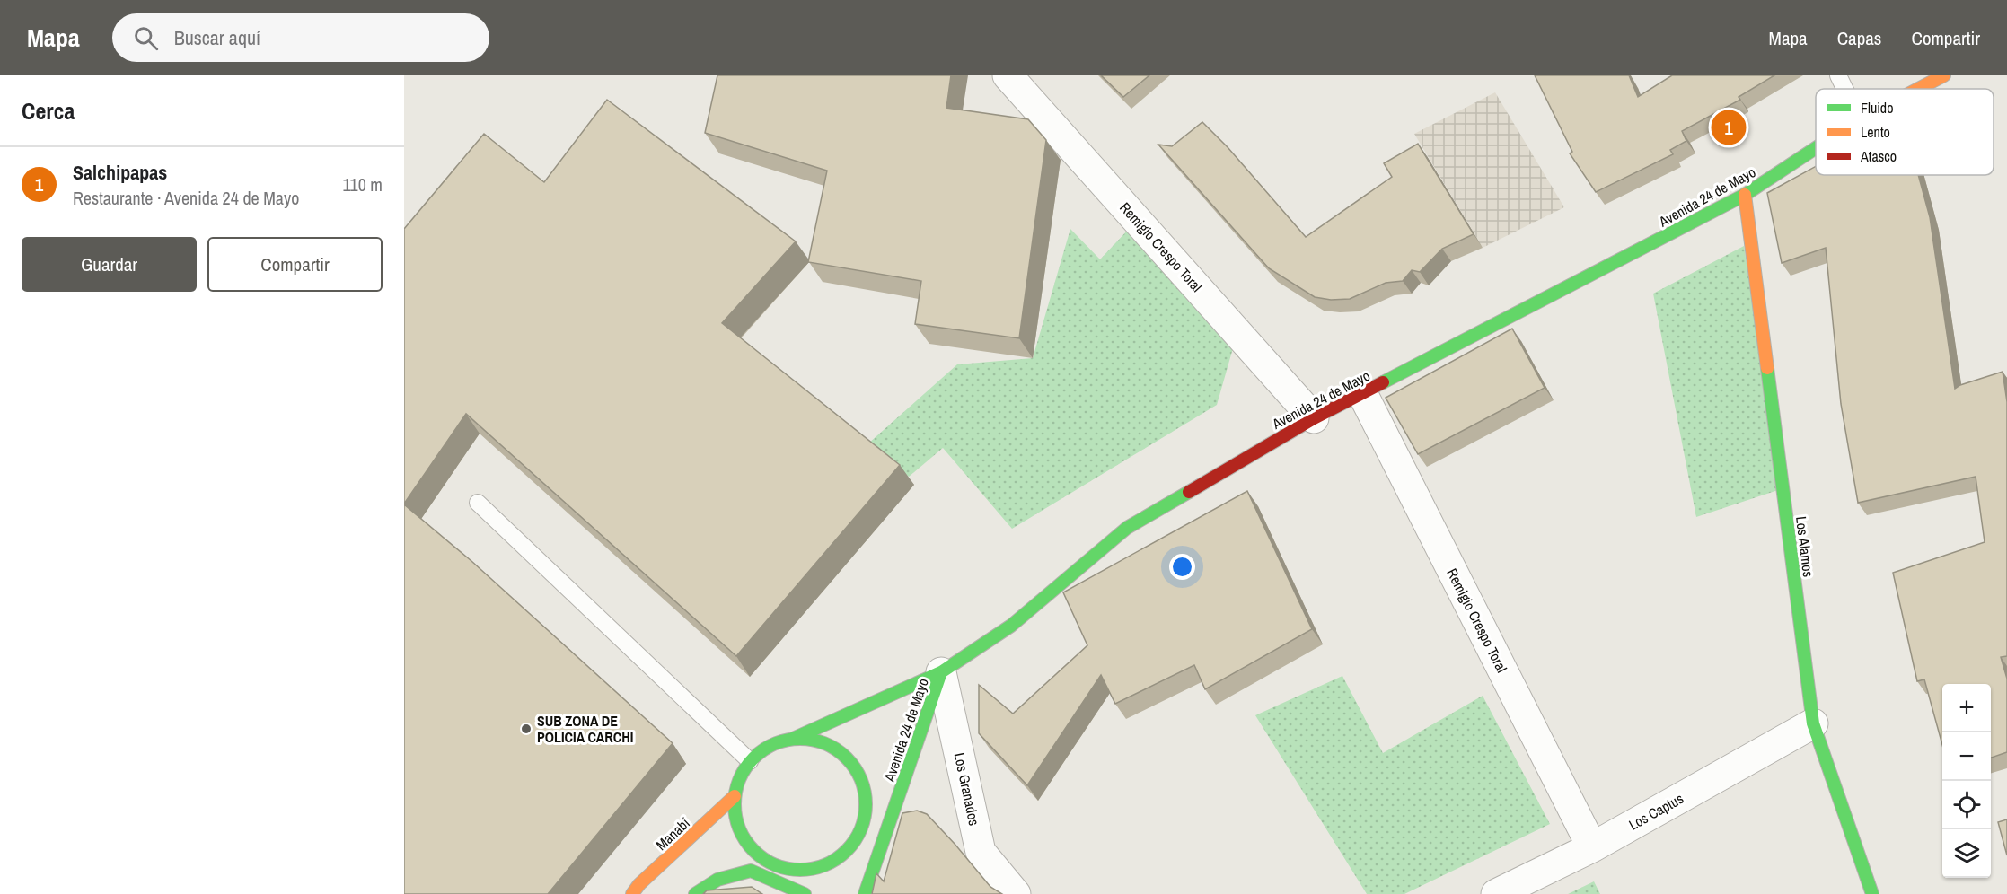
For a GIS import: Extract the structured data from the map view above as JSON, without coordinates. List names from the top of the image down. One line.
{"streets":{"main road":["Avenida 24 de Mayo","Los Alamos","Manabí"],"street":["Remigio Crespo Toral","Los Granados","Los Captus"]},"crossings":[["Avenida 24 de Mayo","Remigio Crespo Toral"],["Avenida 24 de Mayo","Los Alamos"],["Avenida 24 de Mayo","Los Granados"],["Remigio Crespo Toral","Los Captus"],["Los Alamos","Los Captus"]],"places":["SUB ZONA DE POLICIA CARCHI"],"legend":["Fluido","Lento","Atasco"],"page":{"header":"Mapa","search":"Buscar aquí","nav":["Mapa","Capas","Compartir"],"heading":"Cerca","pins":"1","list":[{"mark":"1","name":"Salchipapas","note":"Restaurante · Avenida 24 de Mayo","value":"110 m"}],"buttons":["Guardar","Compartir"],"map_buttons":["+","−"]}}
